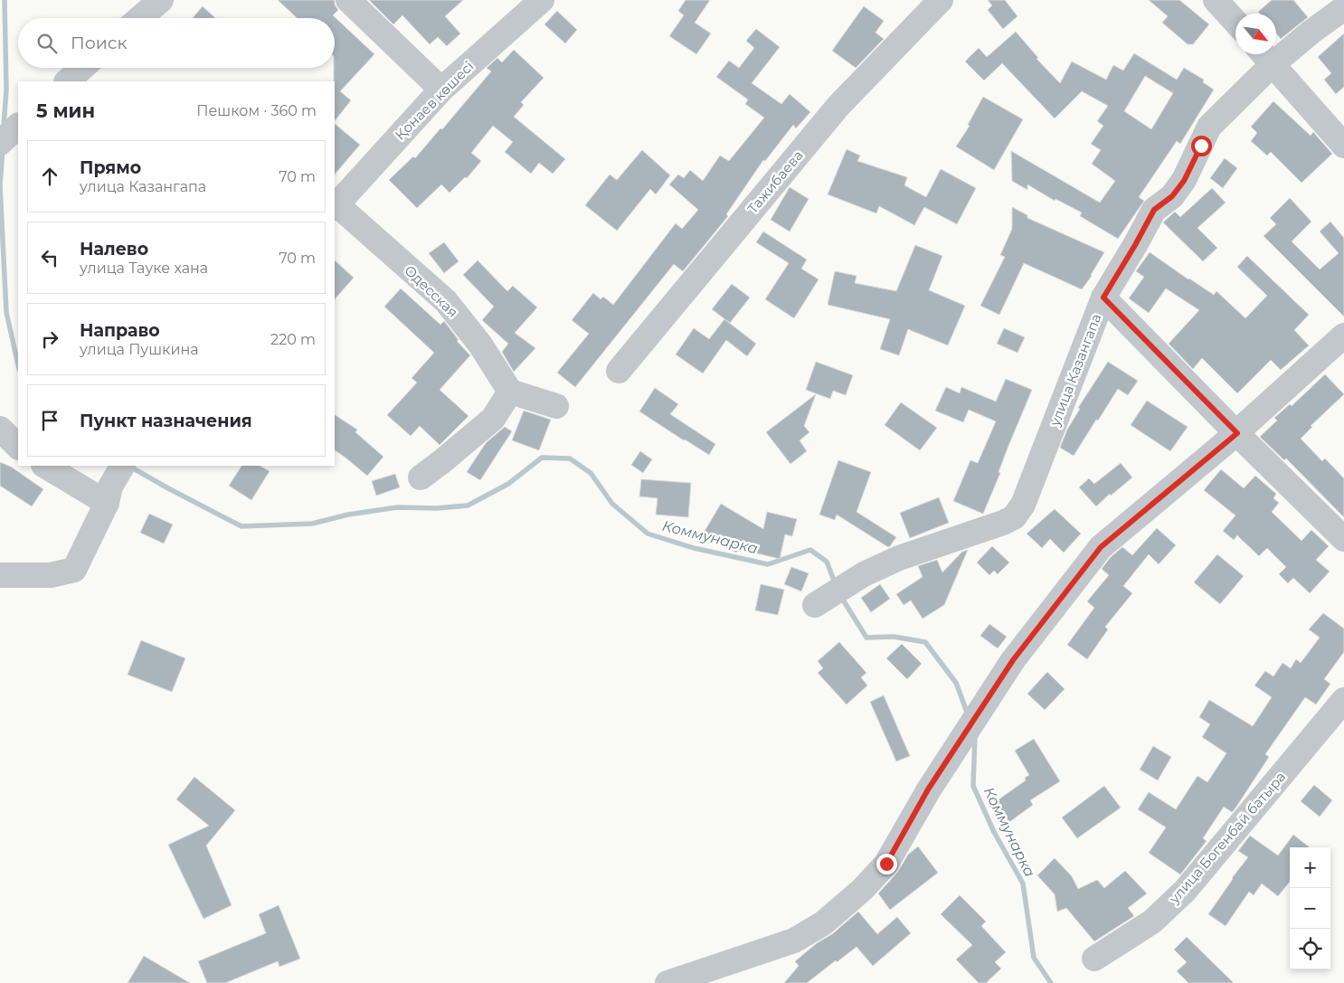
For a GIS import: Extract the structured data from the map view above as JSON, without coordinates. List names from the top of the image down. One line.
{"streets":{"street":["Қонаев көшесі","Тажибаева","Одесская","улица Казангапа","улица Богенбай батыра"]},"crossings":[["Қонаев көшесі","Одесская"]],"water":["Коммунарка"],"north":"bottom right","page":{"search":"Поиск","heading":["5 мин","Пешком · 360 m"],"list":[["Прямо","улица Казангапа","70 m"],["Налево","улица Тауке хана","70 m"],["Направо","улица Пушкина","220 m"],"Пункт назначения"],"map_buttons":["+","−"]}}
